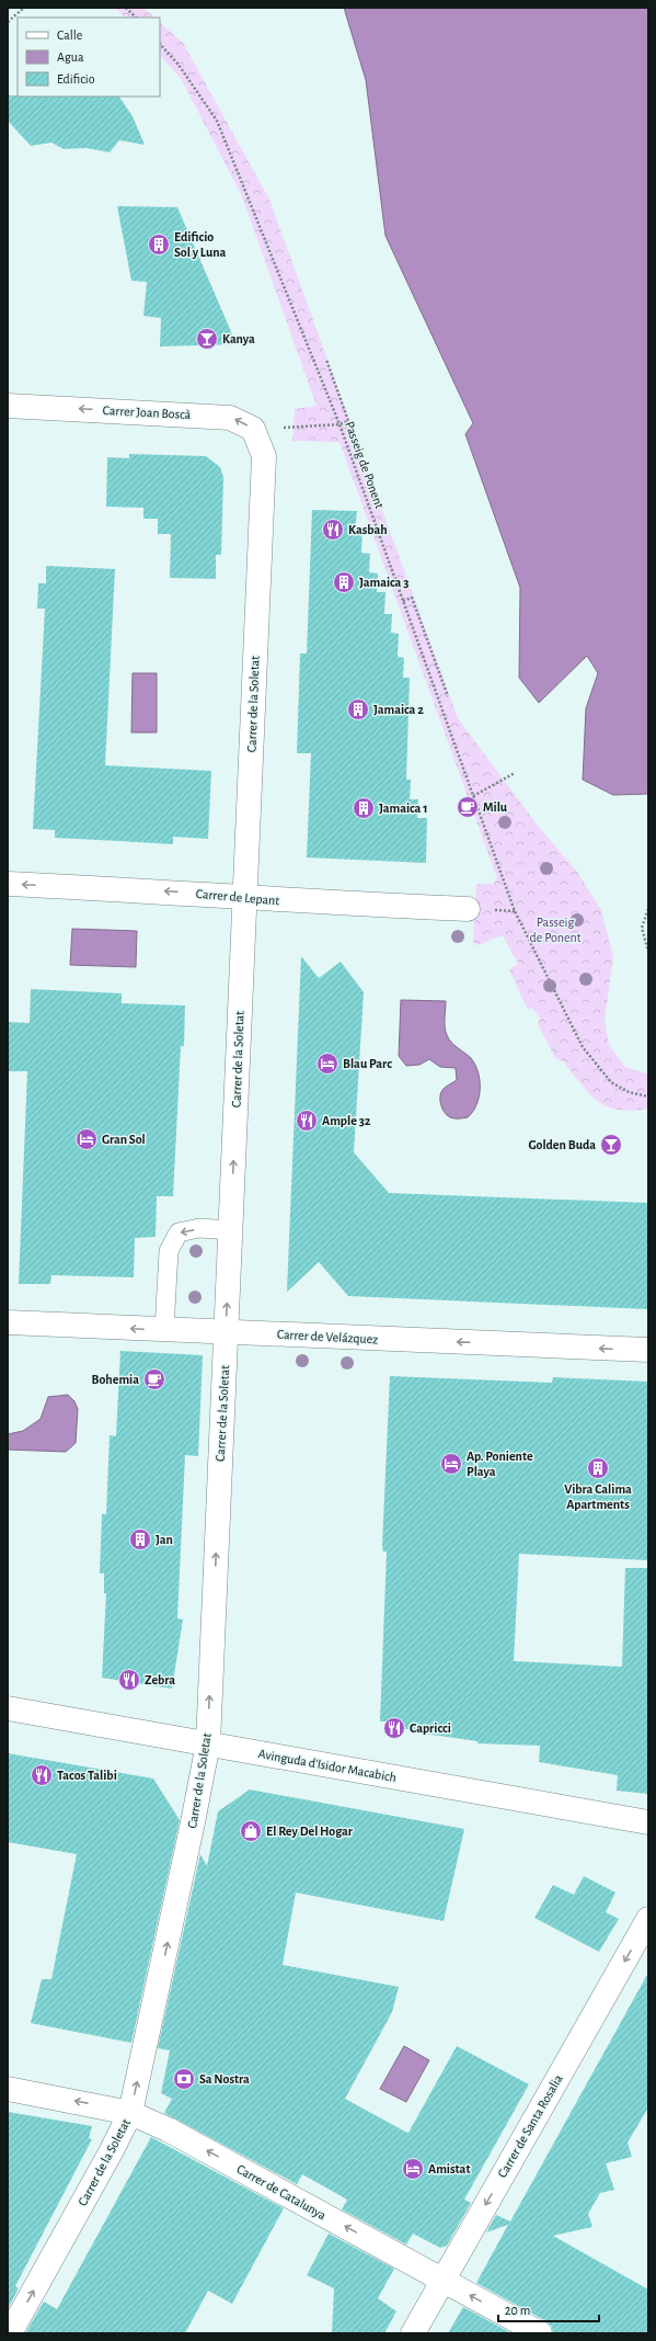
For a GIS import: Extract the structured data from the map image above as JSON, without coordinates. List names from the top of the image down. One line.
{"streets":{"street":["Carrer Joan Boscà","Carrer de la Soletat","Carrer de Lepant","Carrer de Velázquez","Avinguda d'Isidor Macabich","Carrer de Santa Rosalia","Carrer de Catalunya"],"path":["Passeig de Ponent"]},"crossings":[["Carrer Joan Boscà","Carrer de la Soletat"],["Carrer de la Soletat","Carrer de Lepant"],["Carrer de la Soletat","Carrer de Velázquez"],["Carrer de la Soletat","Avinguda d'Isidor Macabich"],["Carrer de la Soletat","Carrer de Catalunya"],["Carrer de Santa Rosalia","Carrer de Catalunya"]],"one_way":["Carrer Joan Boscà","Carrer de la Soletat","Carrer de Lepant","Carrer de Velázquez","Carrer de Santa Rosalia","Carrer de Catalunya"],"parks":["Passeig de Ponent"],"places":{"building":["Edificio Sol y Luna","Jamaica 3","Jamaica 2","Jamaica 1","Vibra Calima Apartments","Jan"],"bar":["Kanya","Golden Buda"],"restaurant":["Kasbah","Ample 32","Zebra","Capricci","Tacos Talibi"],"cafe":["Milu","Bohemia"],"hotel":["Blau Parc","Gran Sol","Ap. Poniente Playa","Amistat"],"shop":["El Rey Del Hogar"],"bank":["Sa Nostra"]},"legend":["Calle","Agua","Edificio"],"scale_bar":"20 m"}
